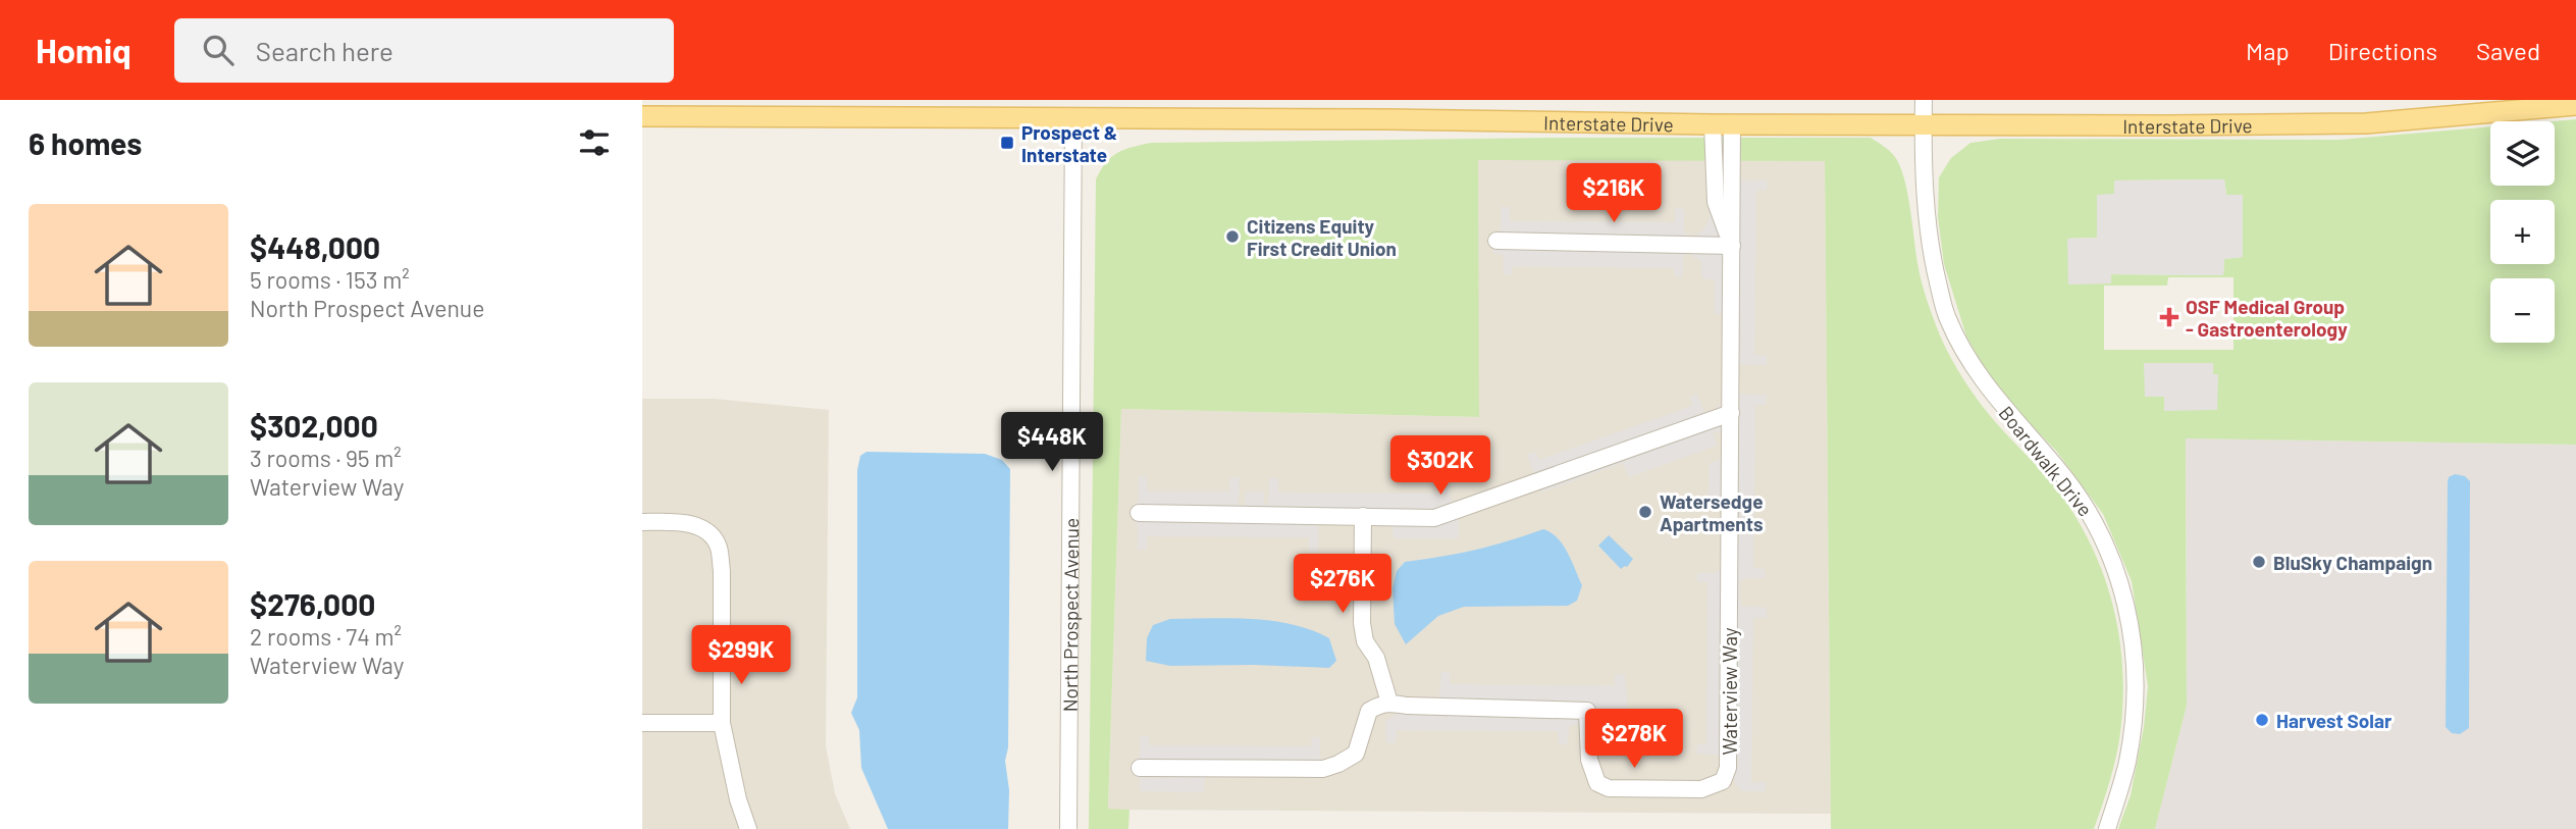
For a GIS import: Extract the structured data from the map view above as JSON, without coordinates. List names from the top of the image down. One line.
{"streets":{"main road":["Interstate Drive"],"street":["Boardwalk Drive","North Prospect Avenue","Waterview Way"]},"crossings":[["Interstate Drive","Boardwalk Drive"],["Interstate Drive","North Prospect Avenue"],["Interstate Drive","Waterview Way"]],"places":{"transit":["Prospect & Interstate"],"other":["Citizens Equity First Credit Union","Watersedge Apartments","BluSky Champaign","Harvest Solar"],"health":["OSF Medical Group - Gastroenterology"]},"page":{"header":"Homiq","search":"Search here","nav":["Map","Directions","Saved"],"heading":"6 homes","map_buttons":["+","−"],"price":["$216K","$448K","$302K","$276K","$299K","$278K"],"list":[{"name":"$448,000","note":"5 rooms · 153 m² · North Prospect Avenue"},{"name":"$302,000","note":"3 rooms · 95 m² · Waterview Way"},{"name":"$276,000","note":"2 rooms · 74 m² · Waterview Way"}]}}
